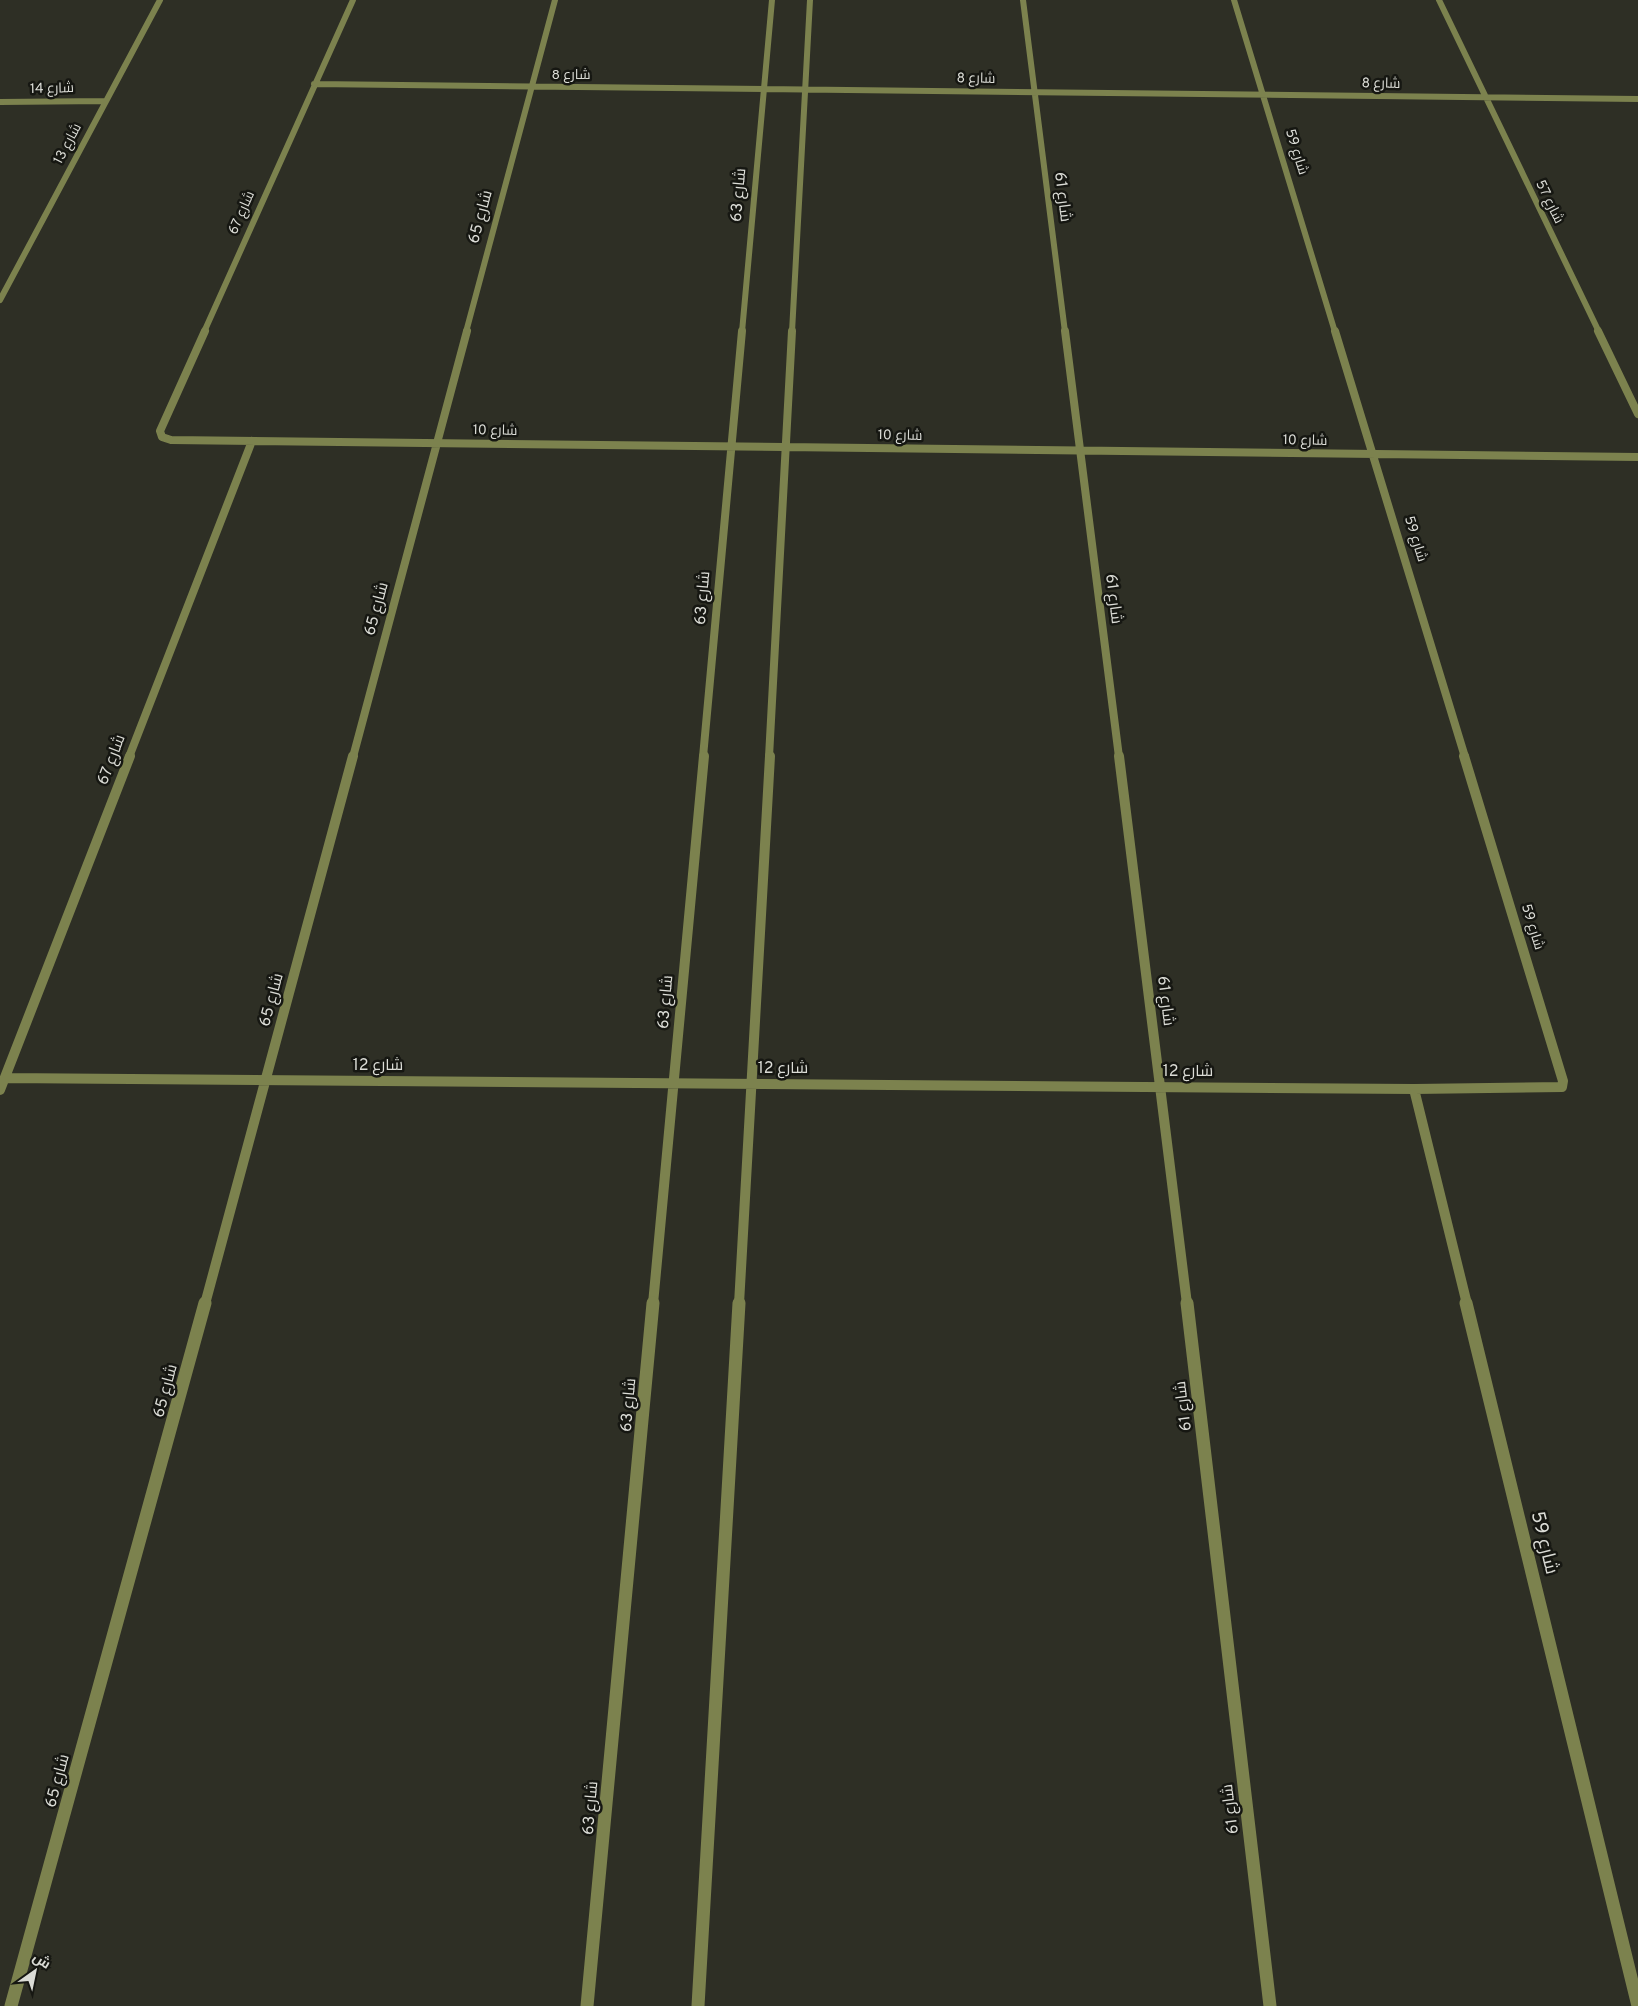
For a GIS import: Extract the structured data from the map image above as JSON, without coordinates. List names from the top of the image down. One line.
{"streets":{"street":["شارع 8","شارع 14","شارع 13","شارع 59","شارع 63","شارع 61","شارع 57","شارع 67","شارع 65","شارع 10","شارع 12"]},"crossings":[["شارع 8","شارع 59"],["شارع 8","شارع 63"],["شارع 8","شارع 61"],["شارع 8","شارع 57"],["شارع 8","شارع 67"],["شارع 8","شارع 65"],["شارع 14","شارع 13"],["شارع 59","شارع 10"],["شارع 59","شارع 12"],["شارع 63","شارع 10"],["شارع 63","شارع 12"],["شارع 61","شارع 10"],["شارع 61","شارع 12"],["شارع 67","شارع 10"],["شارع 67","شارع 12"],["شارع 65","شارع 10"],["شارع 65","شارع 12"]],"north":"top right"}
